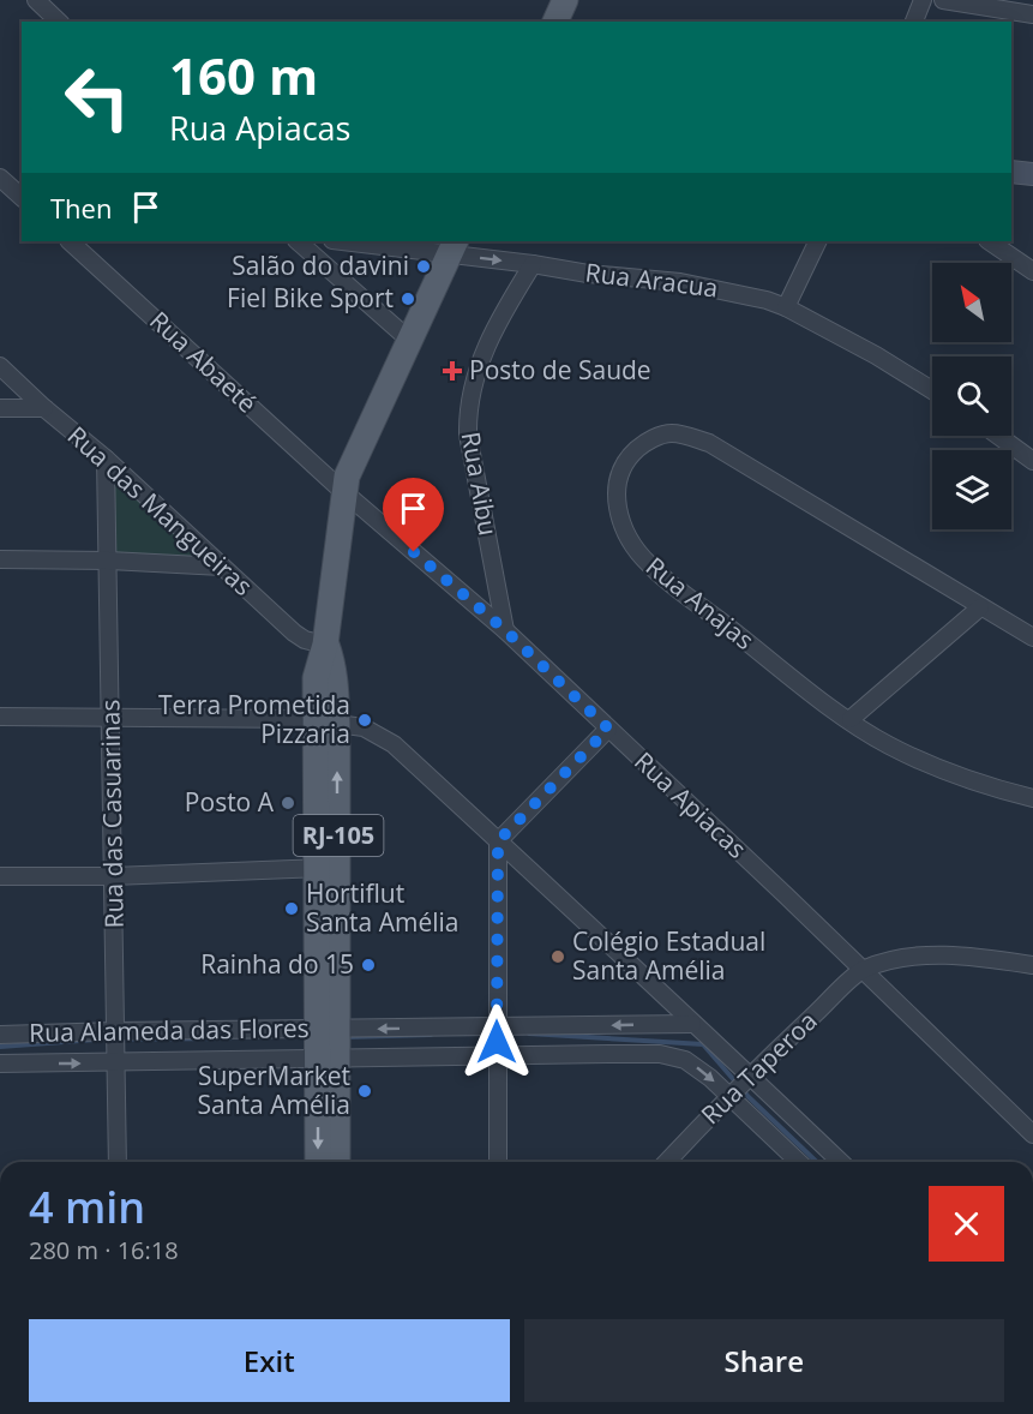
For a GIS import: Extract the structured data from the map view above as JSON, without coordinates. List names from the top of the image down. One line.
{"streets":{"main road":["RJ-105"],"street":["Rua Aracua","Rua Abaeté","Rua Aibu","Rua das Mangueiras","Rua Anajas","Rua Apiacas","Rua das Casuarinas","Rua Alameda das Flores","Rua Taperoa"]},"crossings":[["Rua Aracua","Rua Aibu"],["Rua Aracua","RJ-105"],["Rua Abaeté","Rua Apiacas"],["Rua Abaeté","RJ-105"],["Rua Aibu","Rua Apiacas"],["Rua das Mangueiras","Rua das Casuarinas"],["Rua das Mangueiras","RJ-105"],["Rua Apiacas","RJ-105"],["Rua Apiacas","Rua Taperoa"],["Rua das Casuarinas","Rua Alameda das Flores"],["RJ-105","Rua Alameda das Flores"]],"places":{"other":["Salão do davini","Fiel Bike Sport","Terra Prometida Pizzaria","Posto A","Hortiflut Santa Amélia","Colégio Estadual Santa Amélia","Rainha do 15","SuperMarket Santa Amélia"],"health":["Posto de Saude"]},"north":"top left","page":{"turn":["160 m","Rua Apiacas"],"then":"Then","heading":["4 min","280 m · 16:18"],"buttons":["Exit","Share"]}}
